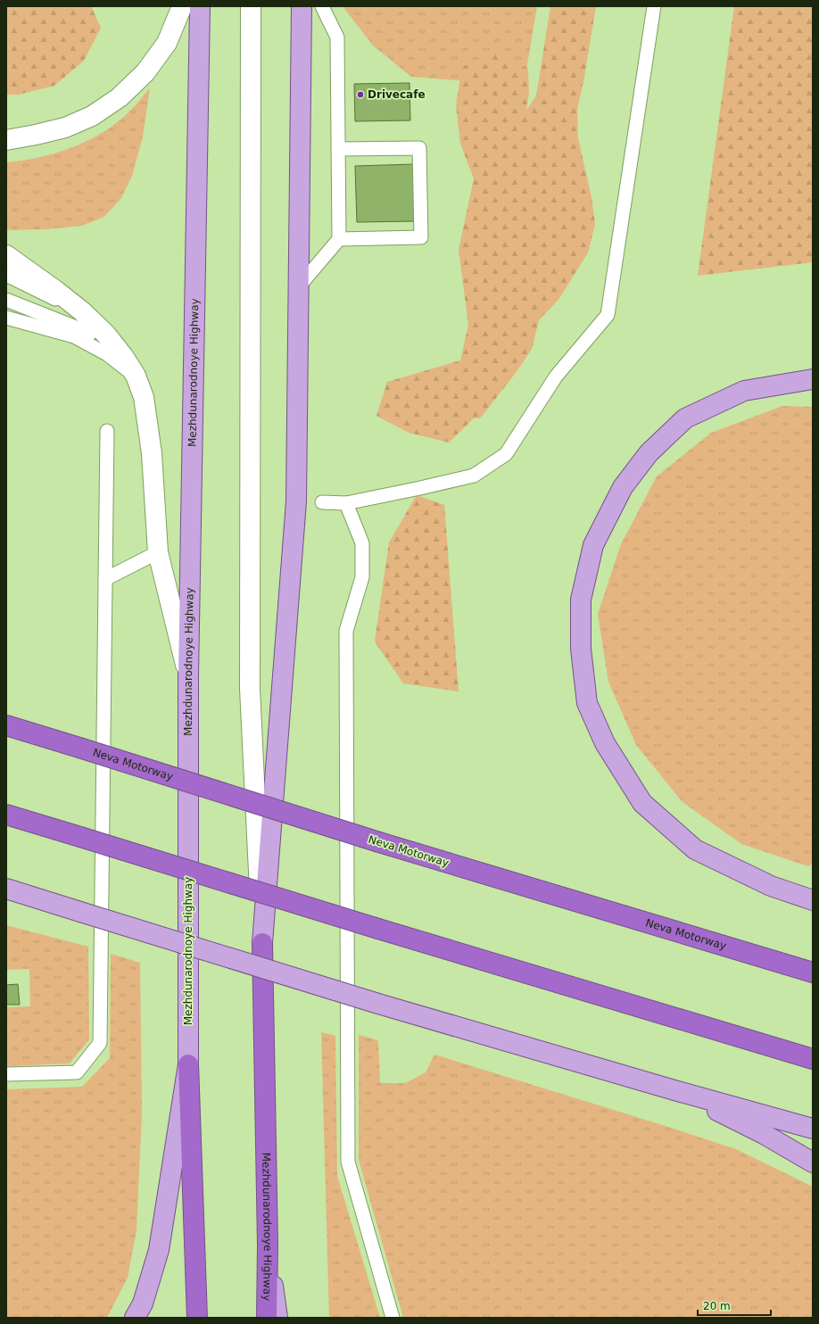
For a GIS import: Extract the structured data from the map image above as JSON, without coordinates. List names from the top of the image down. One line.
{"streets":{"highway":["Mezhdunarodnoye Highway","Neva Motorway"]},"places":["Drivecafe"],"scale_bar":"20 m"}
